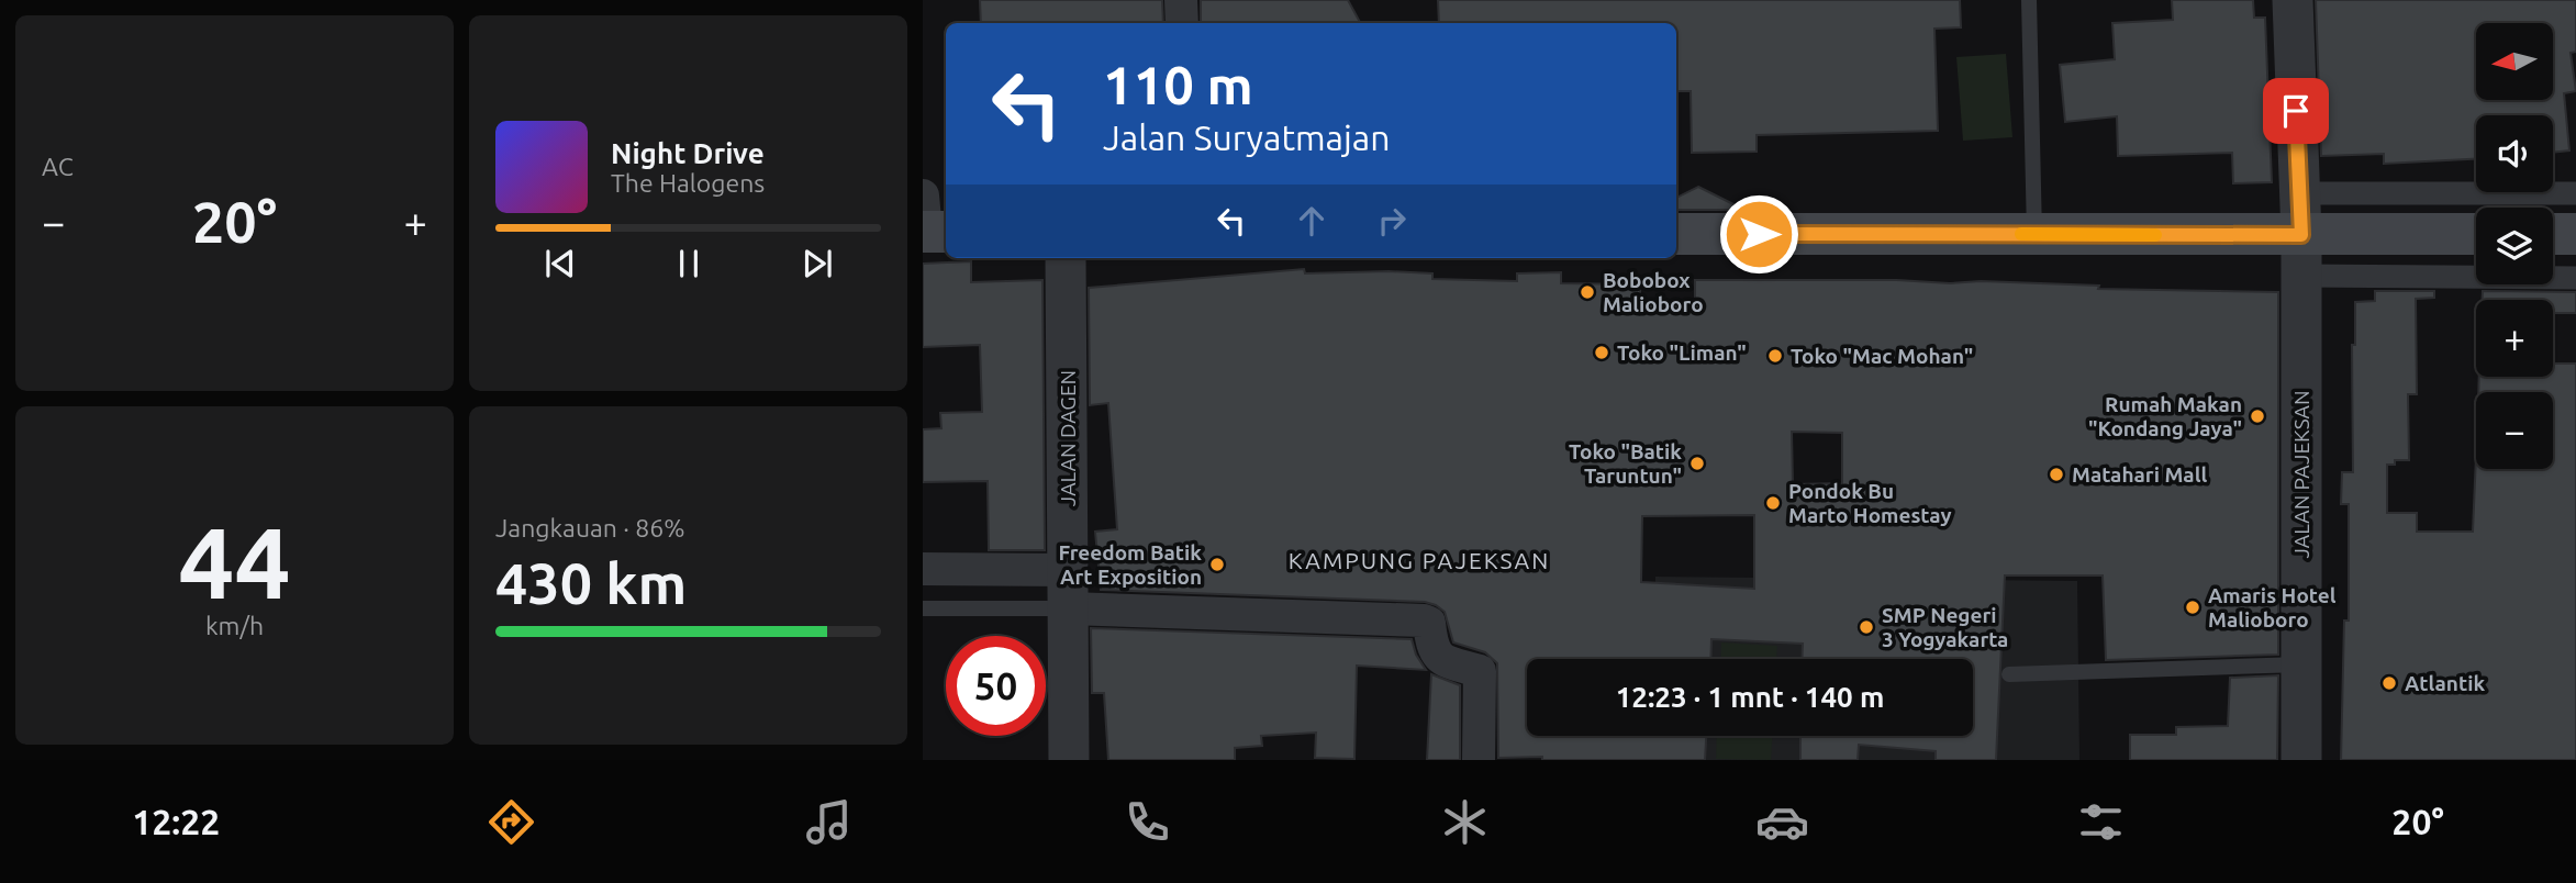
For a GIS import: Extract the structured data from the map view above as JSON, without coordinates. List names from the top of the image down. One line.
{"streets":{"street":["JALAN DAGEN","JALAN PAJEKSAN"]},"districts":["KAMPUNG PAJEKSAN"],"places":["Bobobox Malioboro","Toko \"Liman\"","Toko \"Mac Mohan\"","Rumah Makan \"Kondang Jaya\"","Toko \"Batik Taruntun\"","Matahari Mall","Pondok Bu Marto Homestay","Freedom Batik Art Exposition","Amaris Hotel Malioboro","SMP Negeri 3 Yogyakarta","Atlantik"],"north":"left","page":{"tile":["AC",["44","km/h"],["Jangkauan · 86%","430 km"]],"map_buttons":["+","−"],"turn":["110 m","Jalan Suryatmajan"],"song":["Night Drive","The Halogens"],"heat":["−","20°","+"],"limit":"50","trip":"12:23 · 1 mnt · 140 m","tabs":["12:22","20°"]}}
